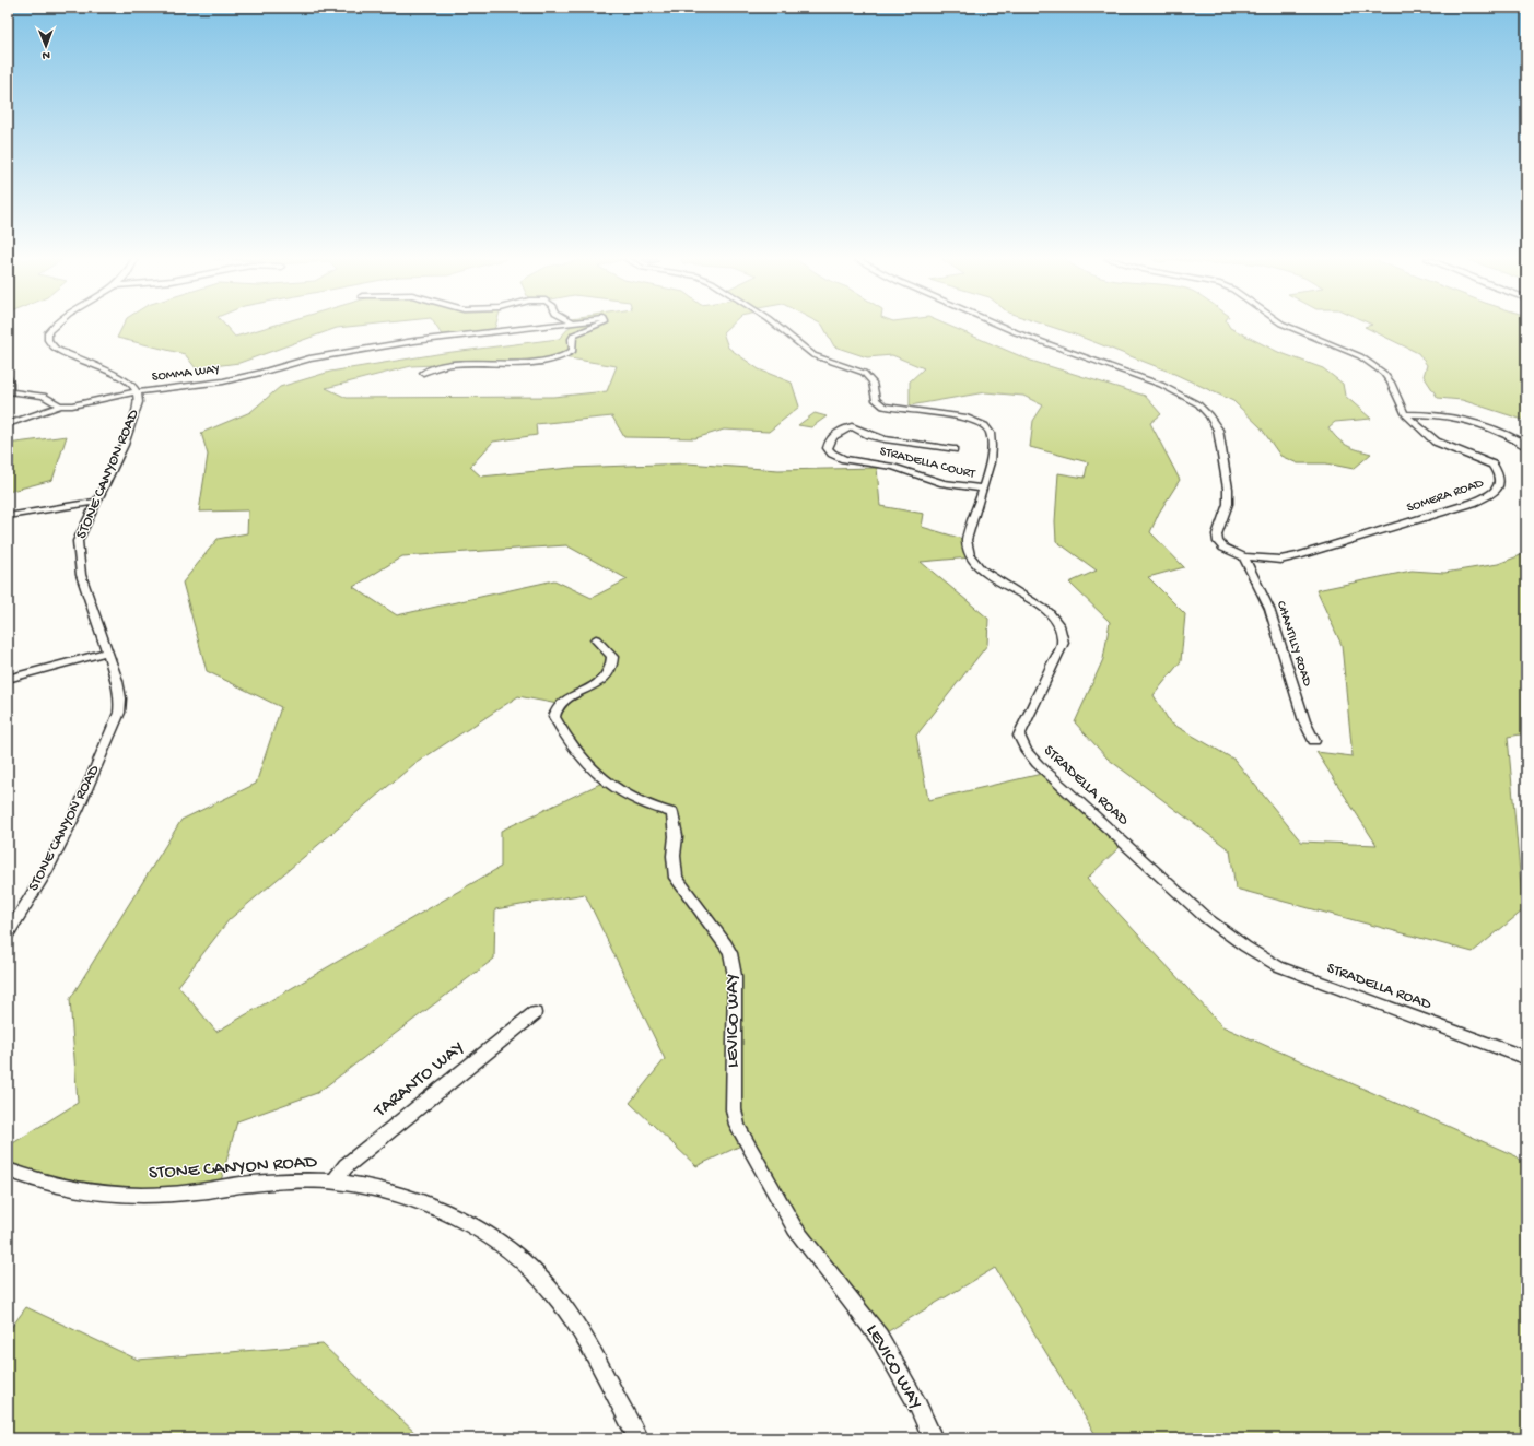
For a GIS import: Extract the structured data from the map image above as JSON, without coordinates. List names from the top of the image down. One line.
{"streets":{"street":["SOMMA WAY","STRADELLA COURT","STONE CANYON ROAD","SOMERA ROAD","CHANTILLY ROAD","STRADELLA ROAD","LEVICO WAY","TARANTO WAY"]},"crossings":[["SOMMA WAY","STONE CANYON ROAD"],["STRADELLA COURT","STRADELLA ROAD"],["STONE CANYON ROAD","TARANTO WAY"],["SOMERA ROAD","CHANTILLY ROAD"]],"north":"bottom"}
